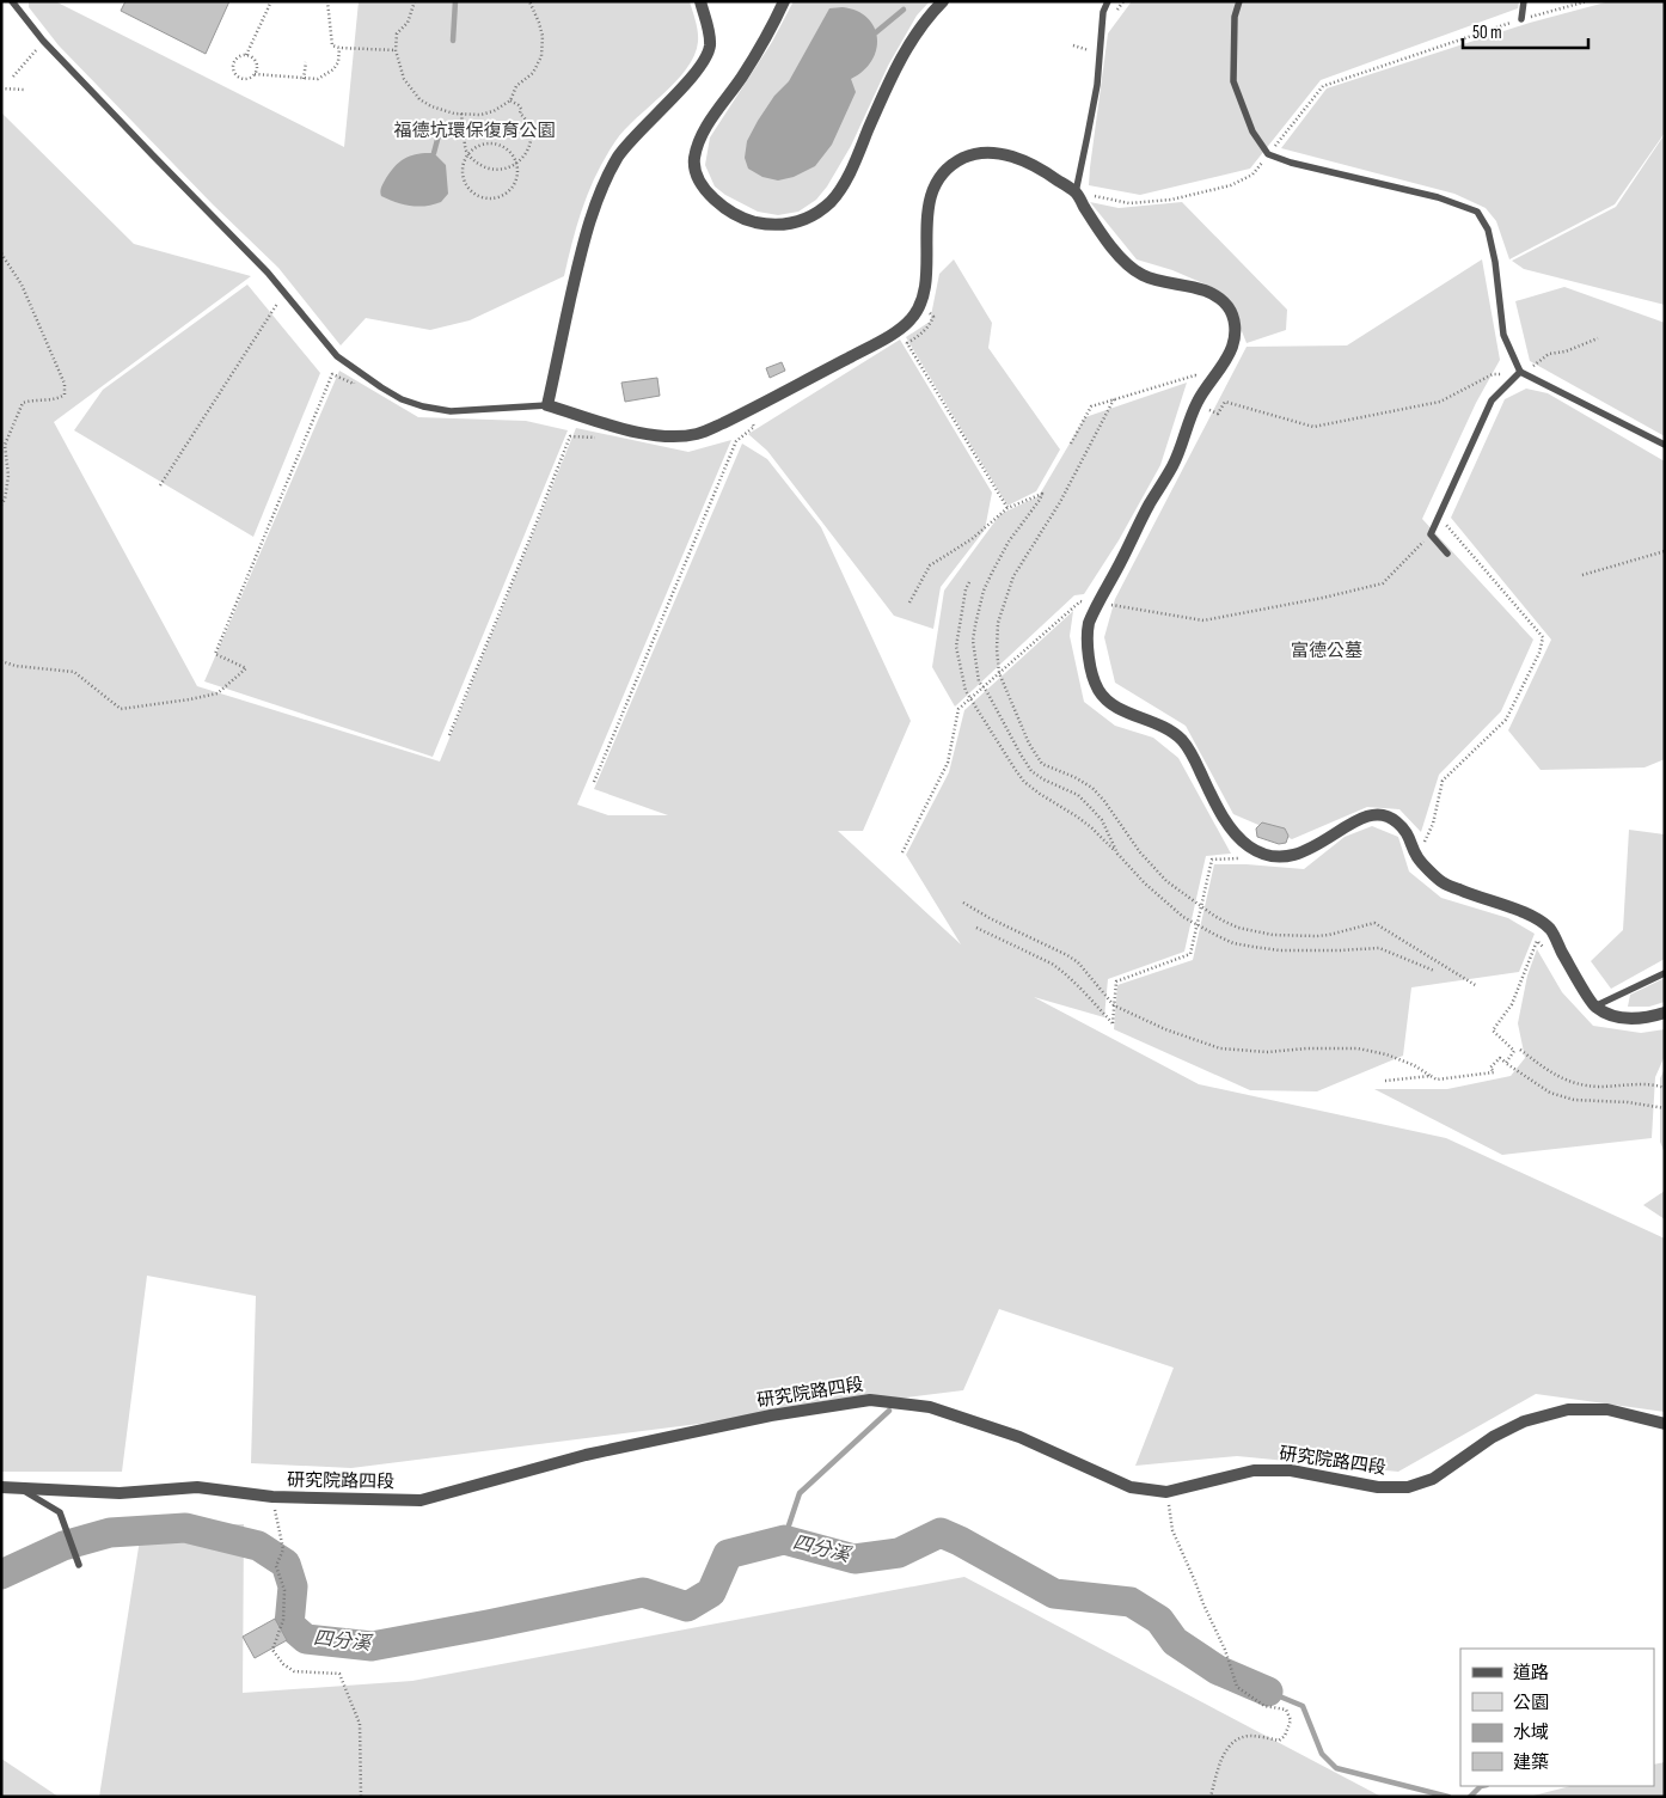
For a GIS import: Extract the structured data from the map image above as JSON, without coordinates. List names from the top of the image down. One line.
{"streets":{"street":["研究院路四段"]},"water":["四分溪"],"parks":["福德坑環保復育公園","富德公墓"],"legend":["道路","公園","水域","建築"],"scale_bar":"50 m"}
